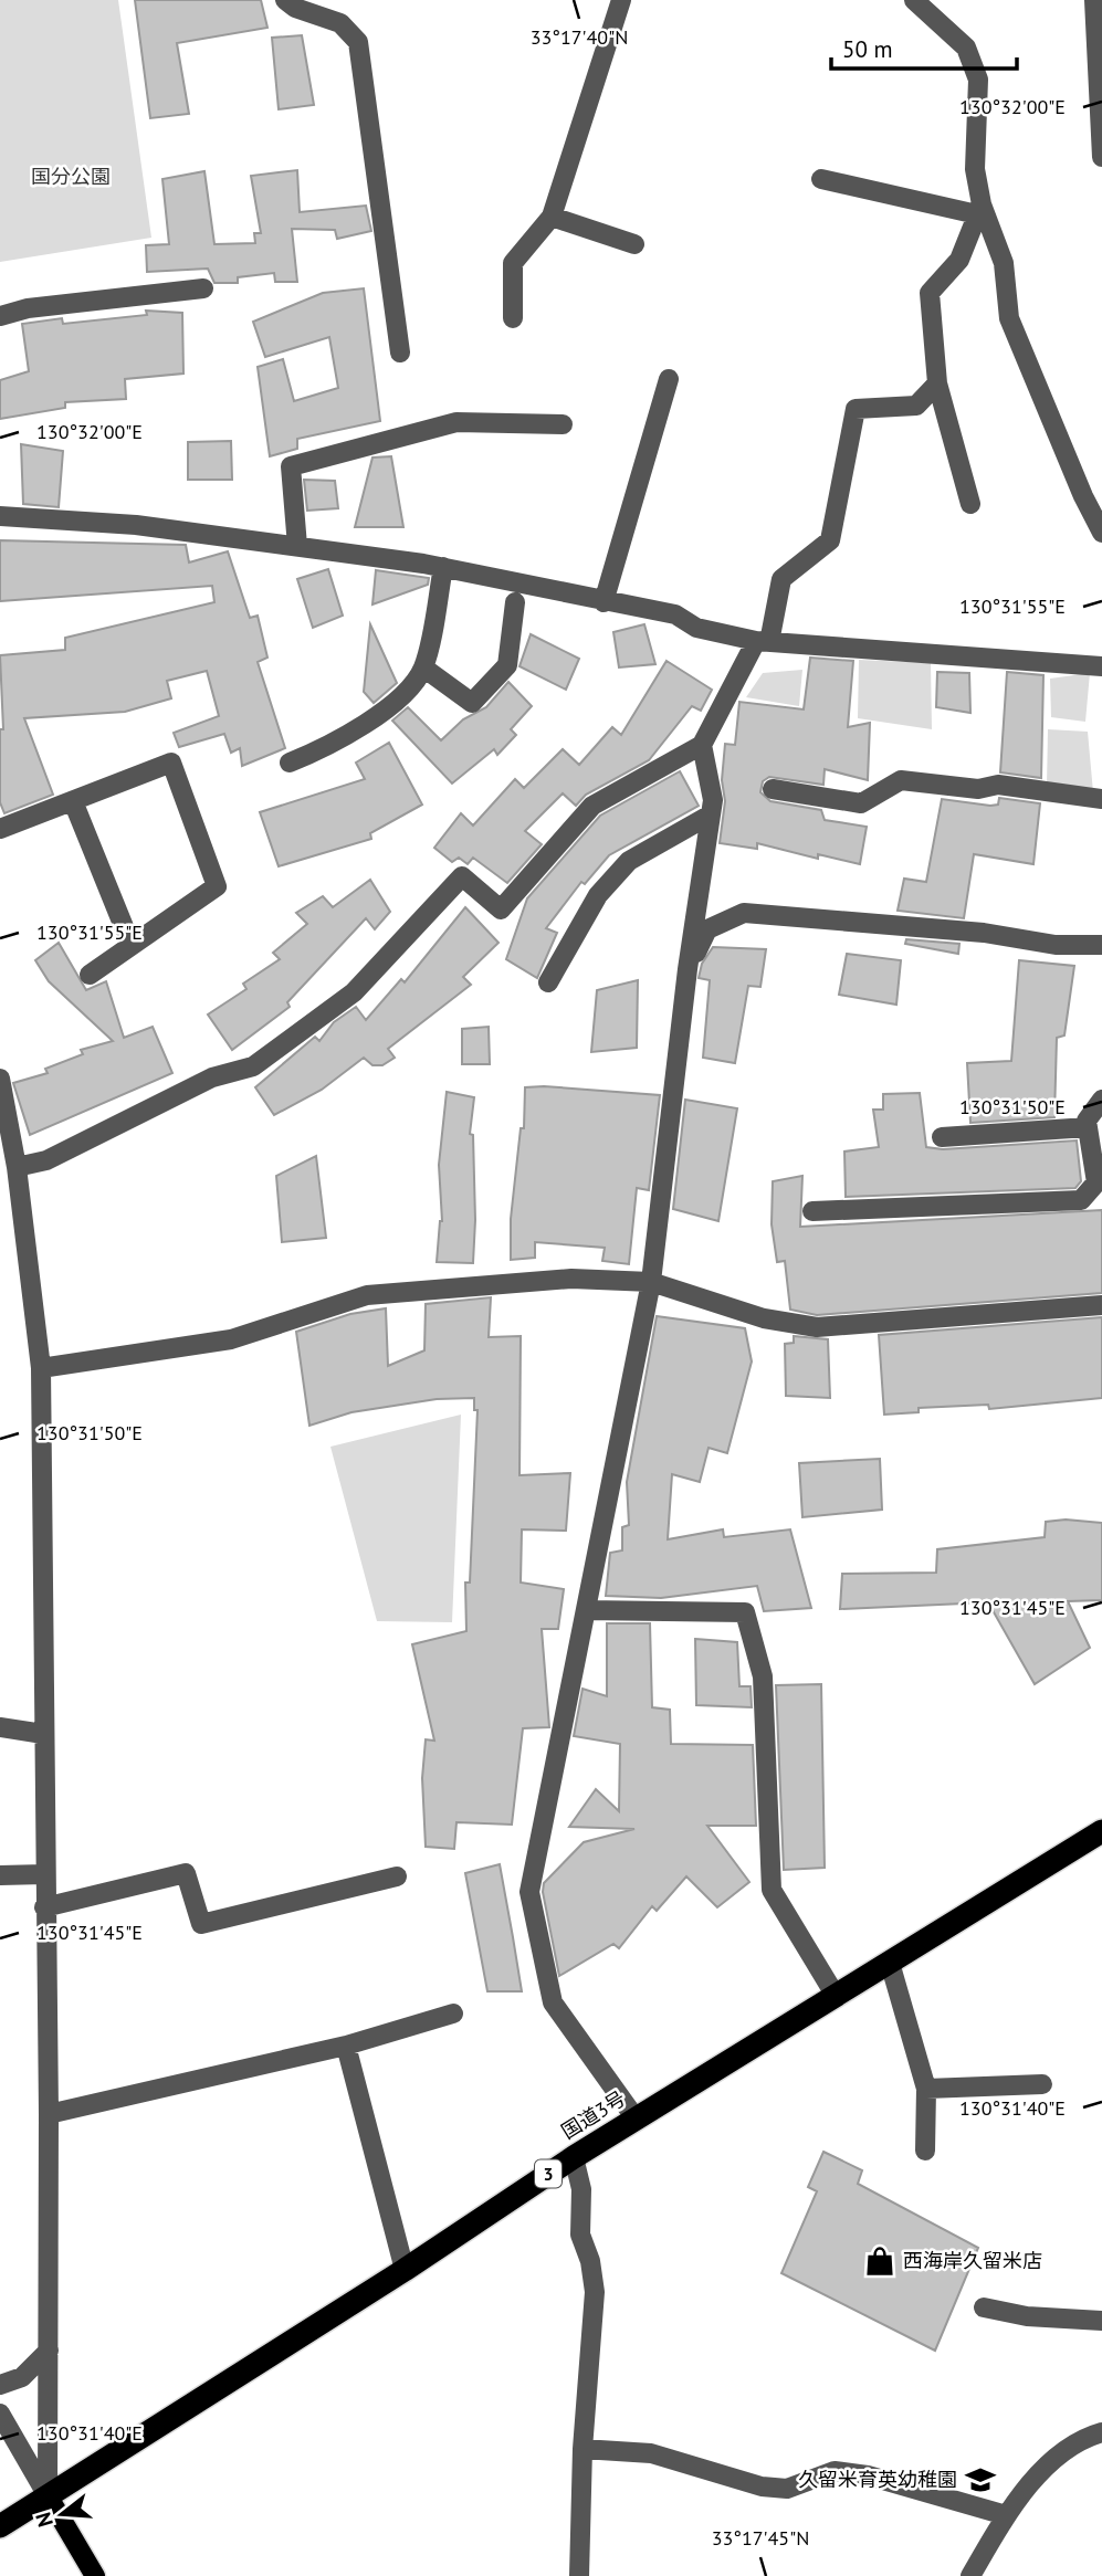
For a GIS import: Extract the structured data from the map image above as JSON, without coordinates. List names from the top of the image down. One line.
{"streets":{"highway":["国道3号","3"]},"parks":["国分公園"],"places":{"shop":["西海岸久留米店"],"school or university":["久留米育英幼稚園"]},"scale_bar":"50 m","north":"left","coordinates":["33°17'40\"N","130°32'00\"E","130°31'55\"E","130°31'50\"E","130°31'45\"E","130°31'40\"E","33°17'45\"N"]}
